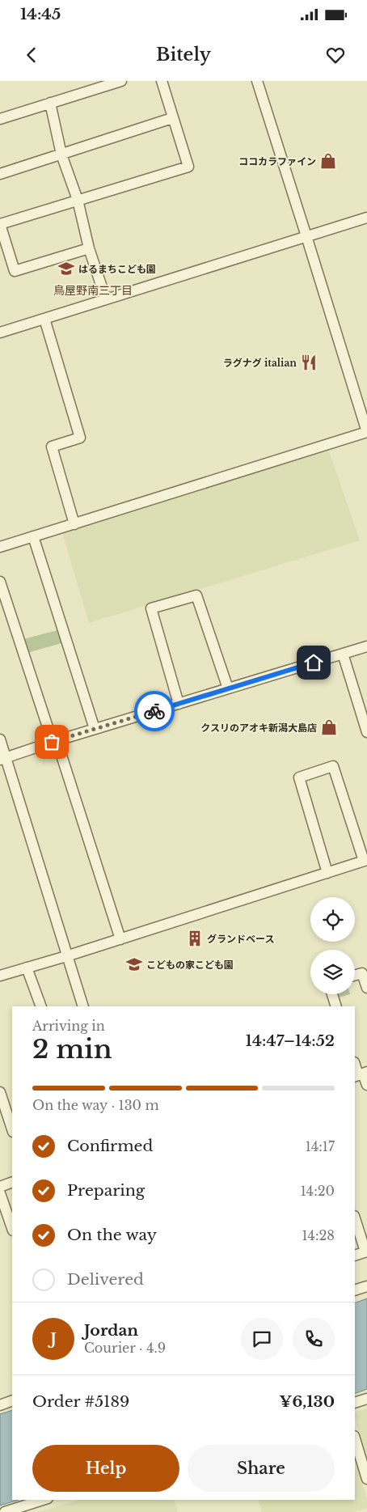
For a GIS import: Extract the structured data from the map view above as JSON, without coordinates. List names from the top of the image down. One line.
{"districts":["鳥屋野南三丁目"],"places":{"shop":["ココカラファイン","クスリのアオキ新潟大島店"],"school or university":["はるまちこども園","こどもの家こども園"],"restaurant":["ラグナグ italian"],"building":["グランドベース"]},"page":{"status":"14:45","header":"Bitely","heading":["2 min","Arriving in","14:47–14:52"],"panel":["Jordan","Courier · 4.9","Order #5189","¥6,130"],"bar":"On the way · 130 m","list":[["Confirmed","14:17"],["Preparing","14:20"],["On the way","14:28"],"Delivered"],"round":"J","buttons":["Help","Share"]}}
